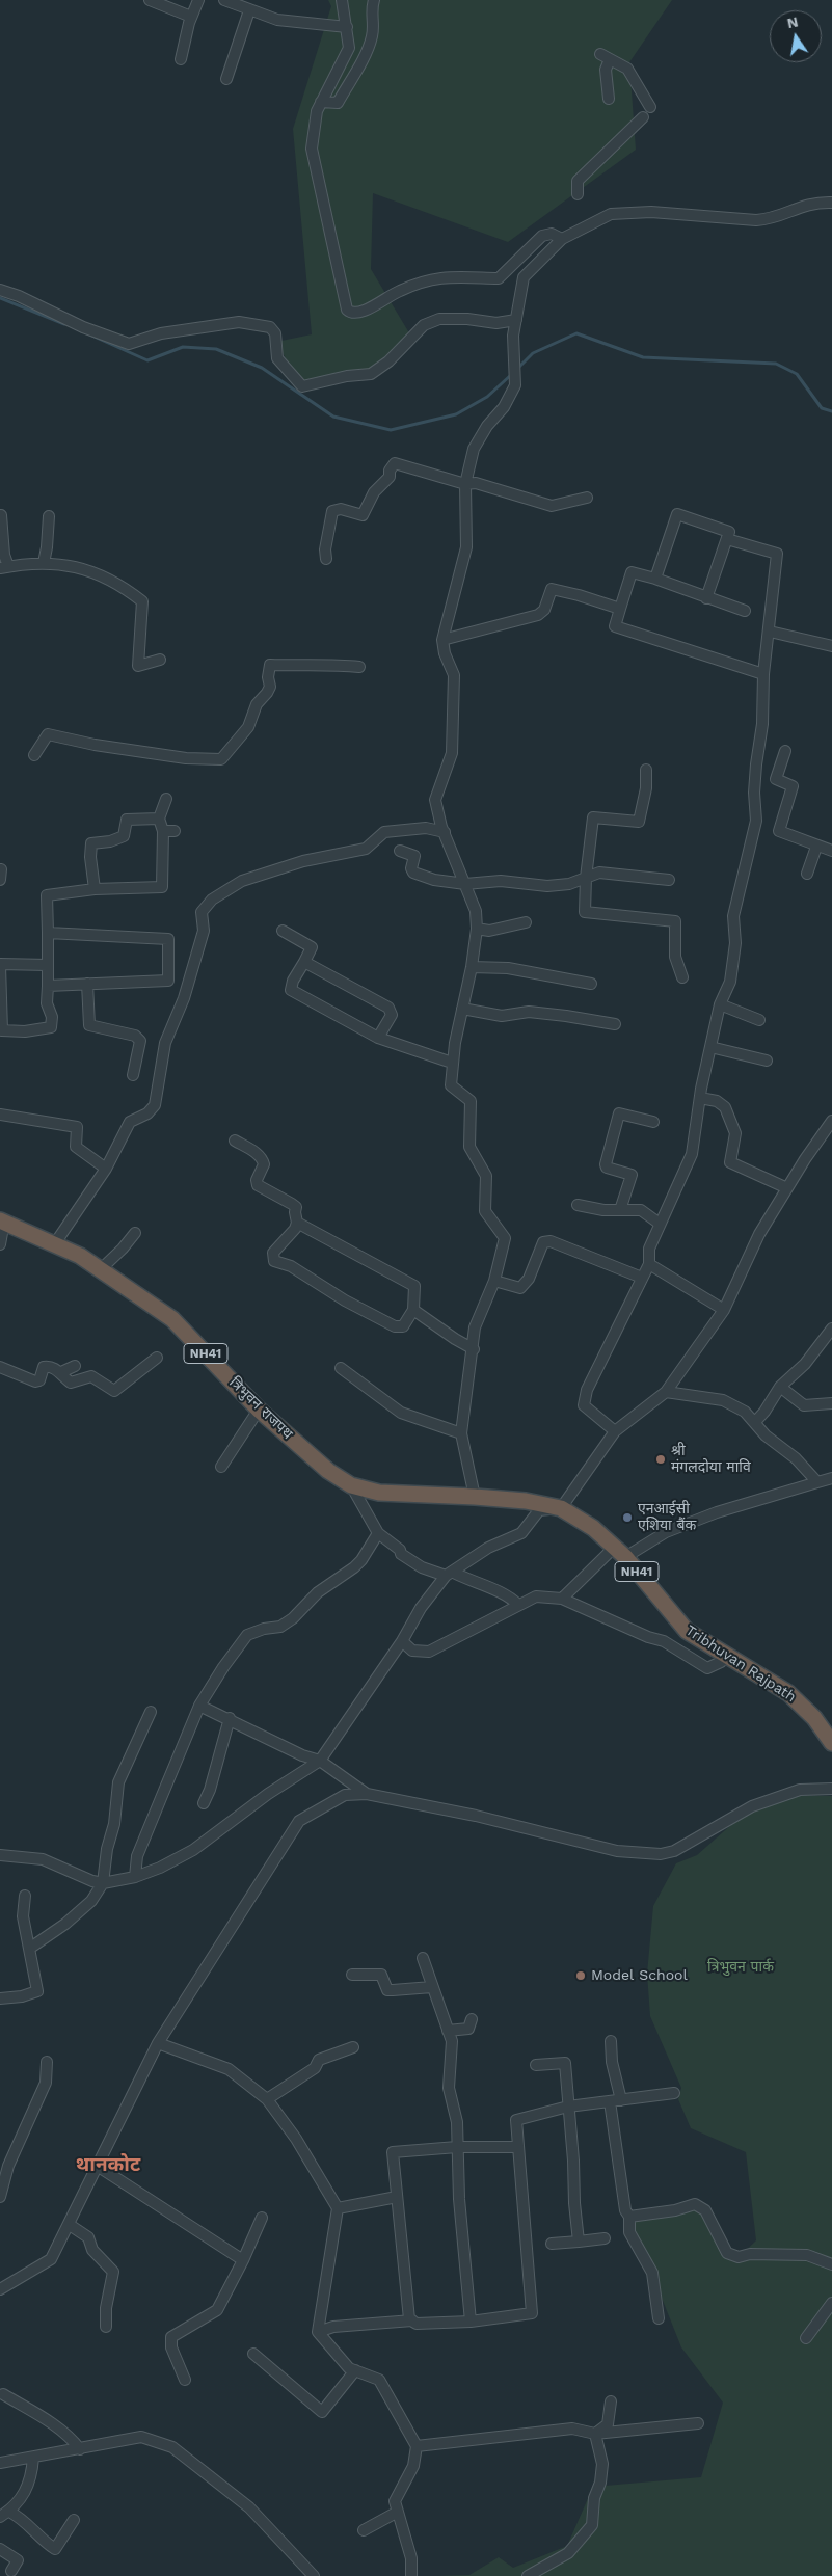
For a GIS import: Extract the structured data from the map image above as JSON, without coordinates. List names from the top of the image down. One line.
{"streets":{"highway":["NH41","त्रिभुवन राजपथ","Tribhuvan Rajpath"]},"crossings":[["त्रिभुवन राजपथ","Tribhuvan Rajpath"]],"districts":["थानकोट"],"parks":["त्रिभुवन पार्क"],"places":["श्री मंगलदोया मावि","एनआईसी एशिया बैंक","Model School"],"north":"top"}
